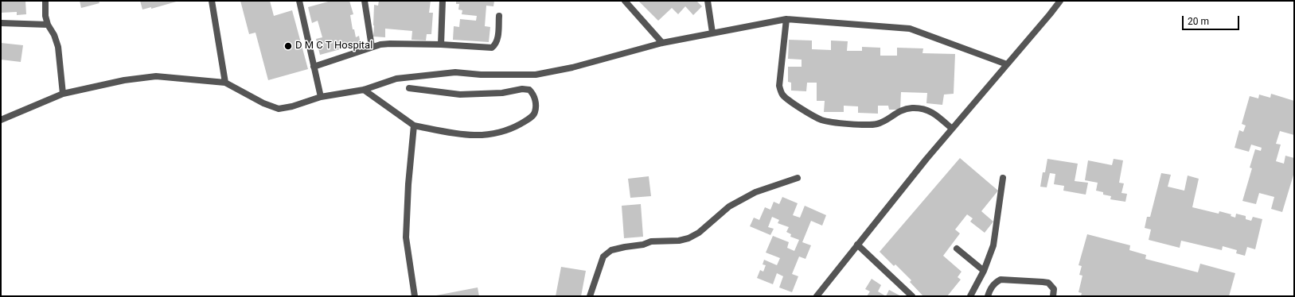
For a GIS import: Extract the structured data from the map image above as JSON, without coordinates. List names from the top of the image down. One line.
{"places":["D M C T Hospital"],"scale_bar":"20 m"}
